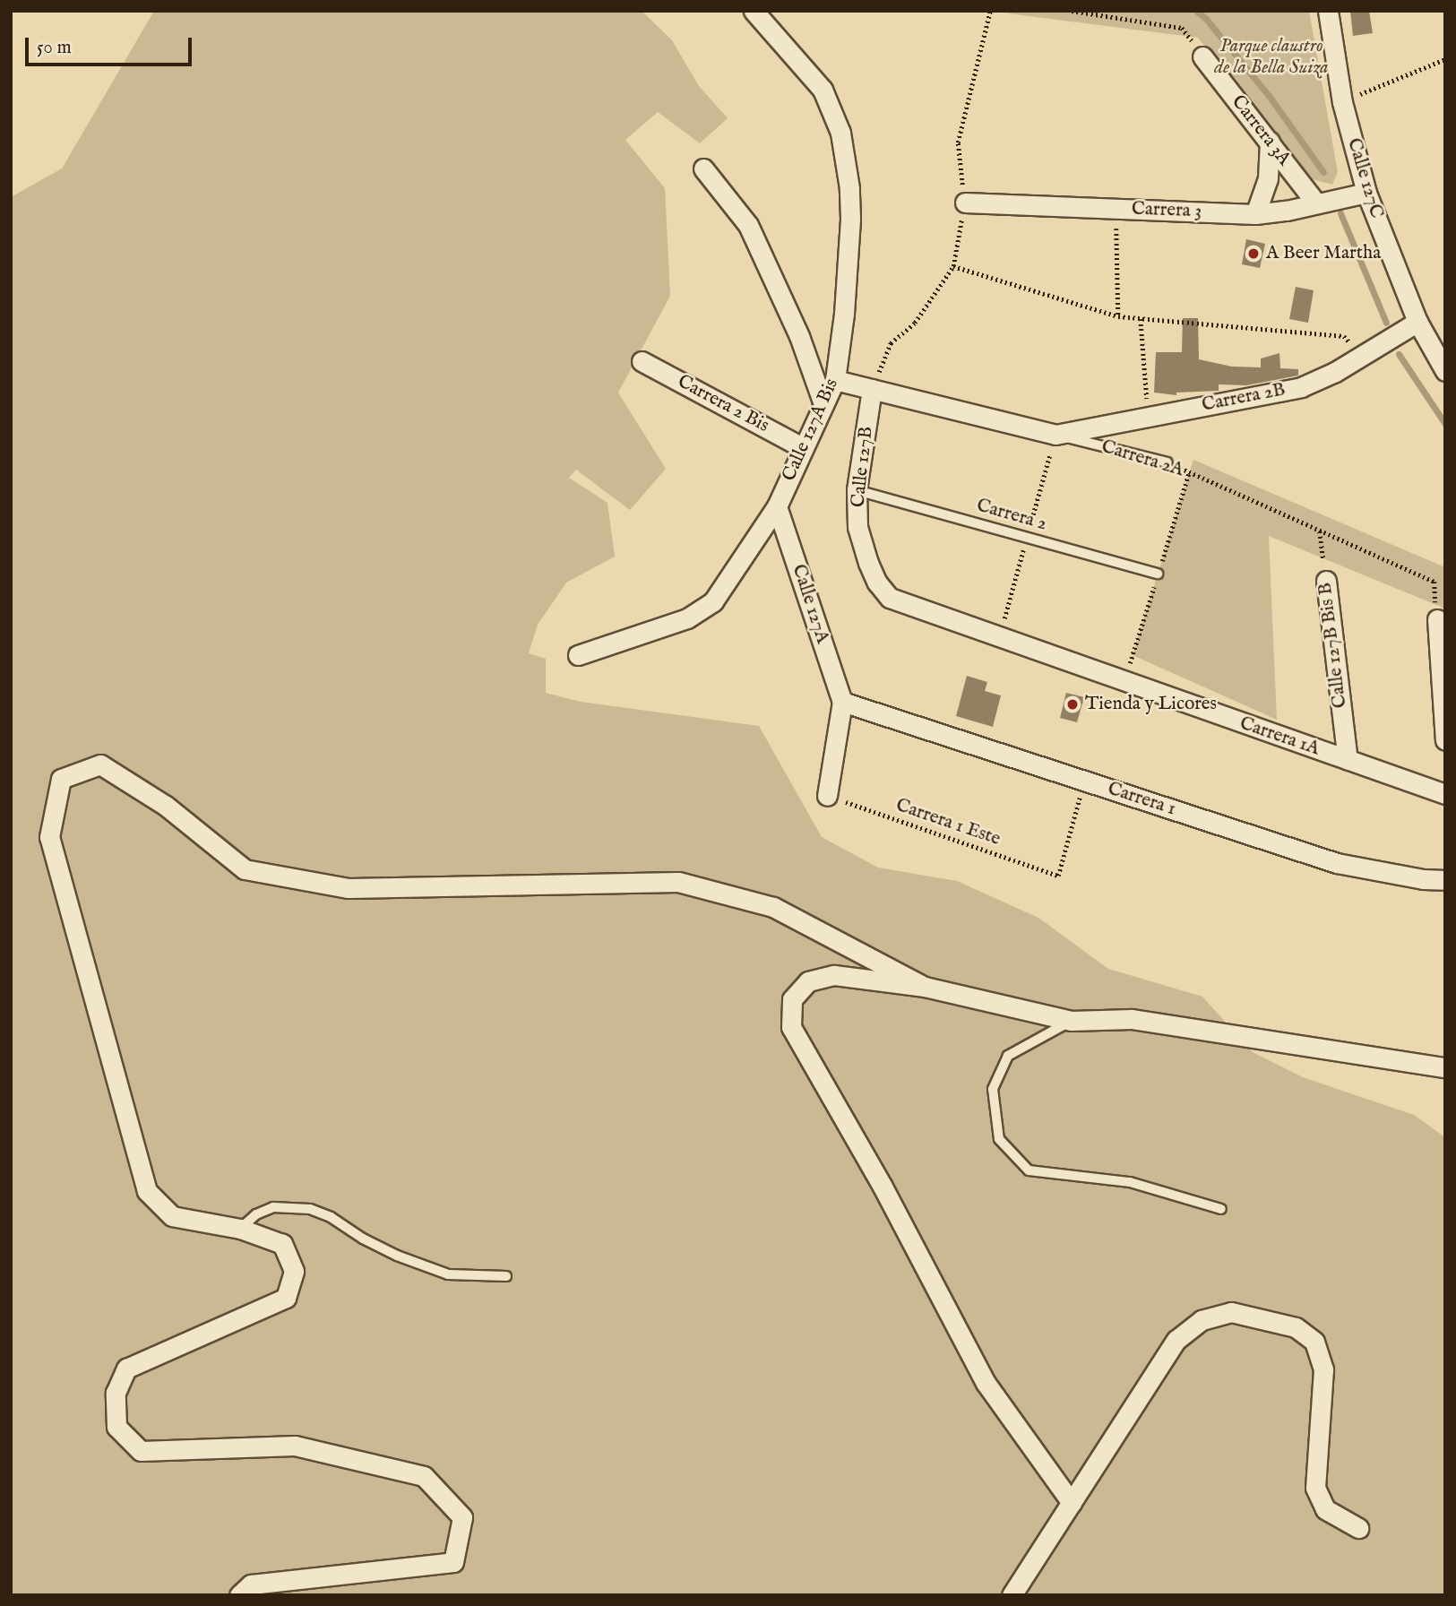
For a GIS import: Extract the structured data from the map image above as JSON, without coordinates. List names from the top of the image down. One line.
{"streets":{"street":["Carrera 3A","Calle 127C","Carrera 3","Carrera 2B","Carrera 2 Bis","Calle 127A Bis","Carrera 2A","Calle 127B","Calle 127A","Calle 127B Bis B","Carrera 1A","Carrera 1"],"lane":["Carrera 2"],"path":["Carrera 1 Este"]},"crossings":[["Carrera 3A","Carrera 3"],["Calle 127C","Carrera 3"],["Calle 127C","Carrera 2B"],["Carrera 2B","Carrera 2A"],["Carrera 2 Bis","Calle 127A Bis"],["Calle 127A Bis","Carrera 2A"],["Calle 127A Bis","Calle 127A"],["Carrera 2A","Calle 127B"],["Carrera 2A","Calle 127B Bis B"],["Calle 127B","Carrera 2"],["Calle 127B","Carrera 1A"],["Calle 127A","Carrera 1"],["Calle 127B Bis B","Carrera 1A"],["Carrera 1","Carrera 1 Este"]],"parks":["Parque claustro de la Bella Suiza"],"places":["A Beer Martha","Tienda y Licores"],"scale_bar":"50 m"}
